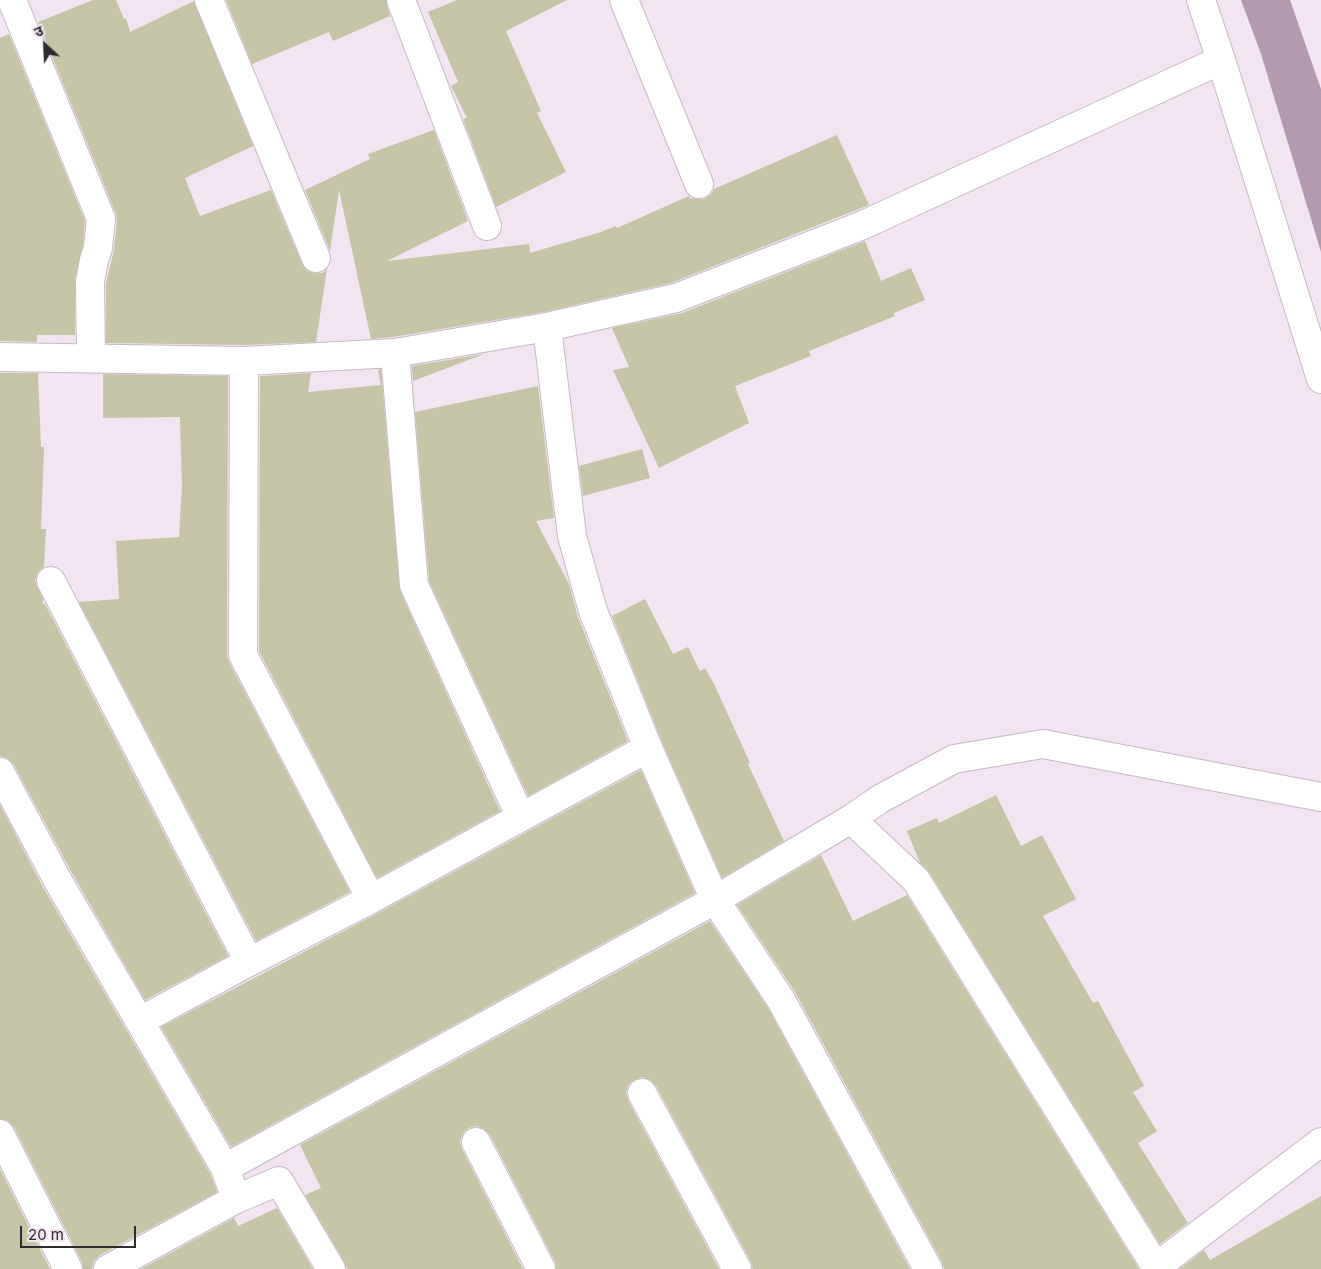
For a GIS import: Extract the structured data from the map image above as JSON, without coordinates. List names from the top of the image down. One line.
{"scale_bar":"20 m","north":"top left"}
